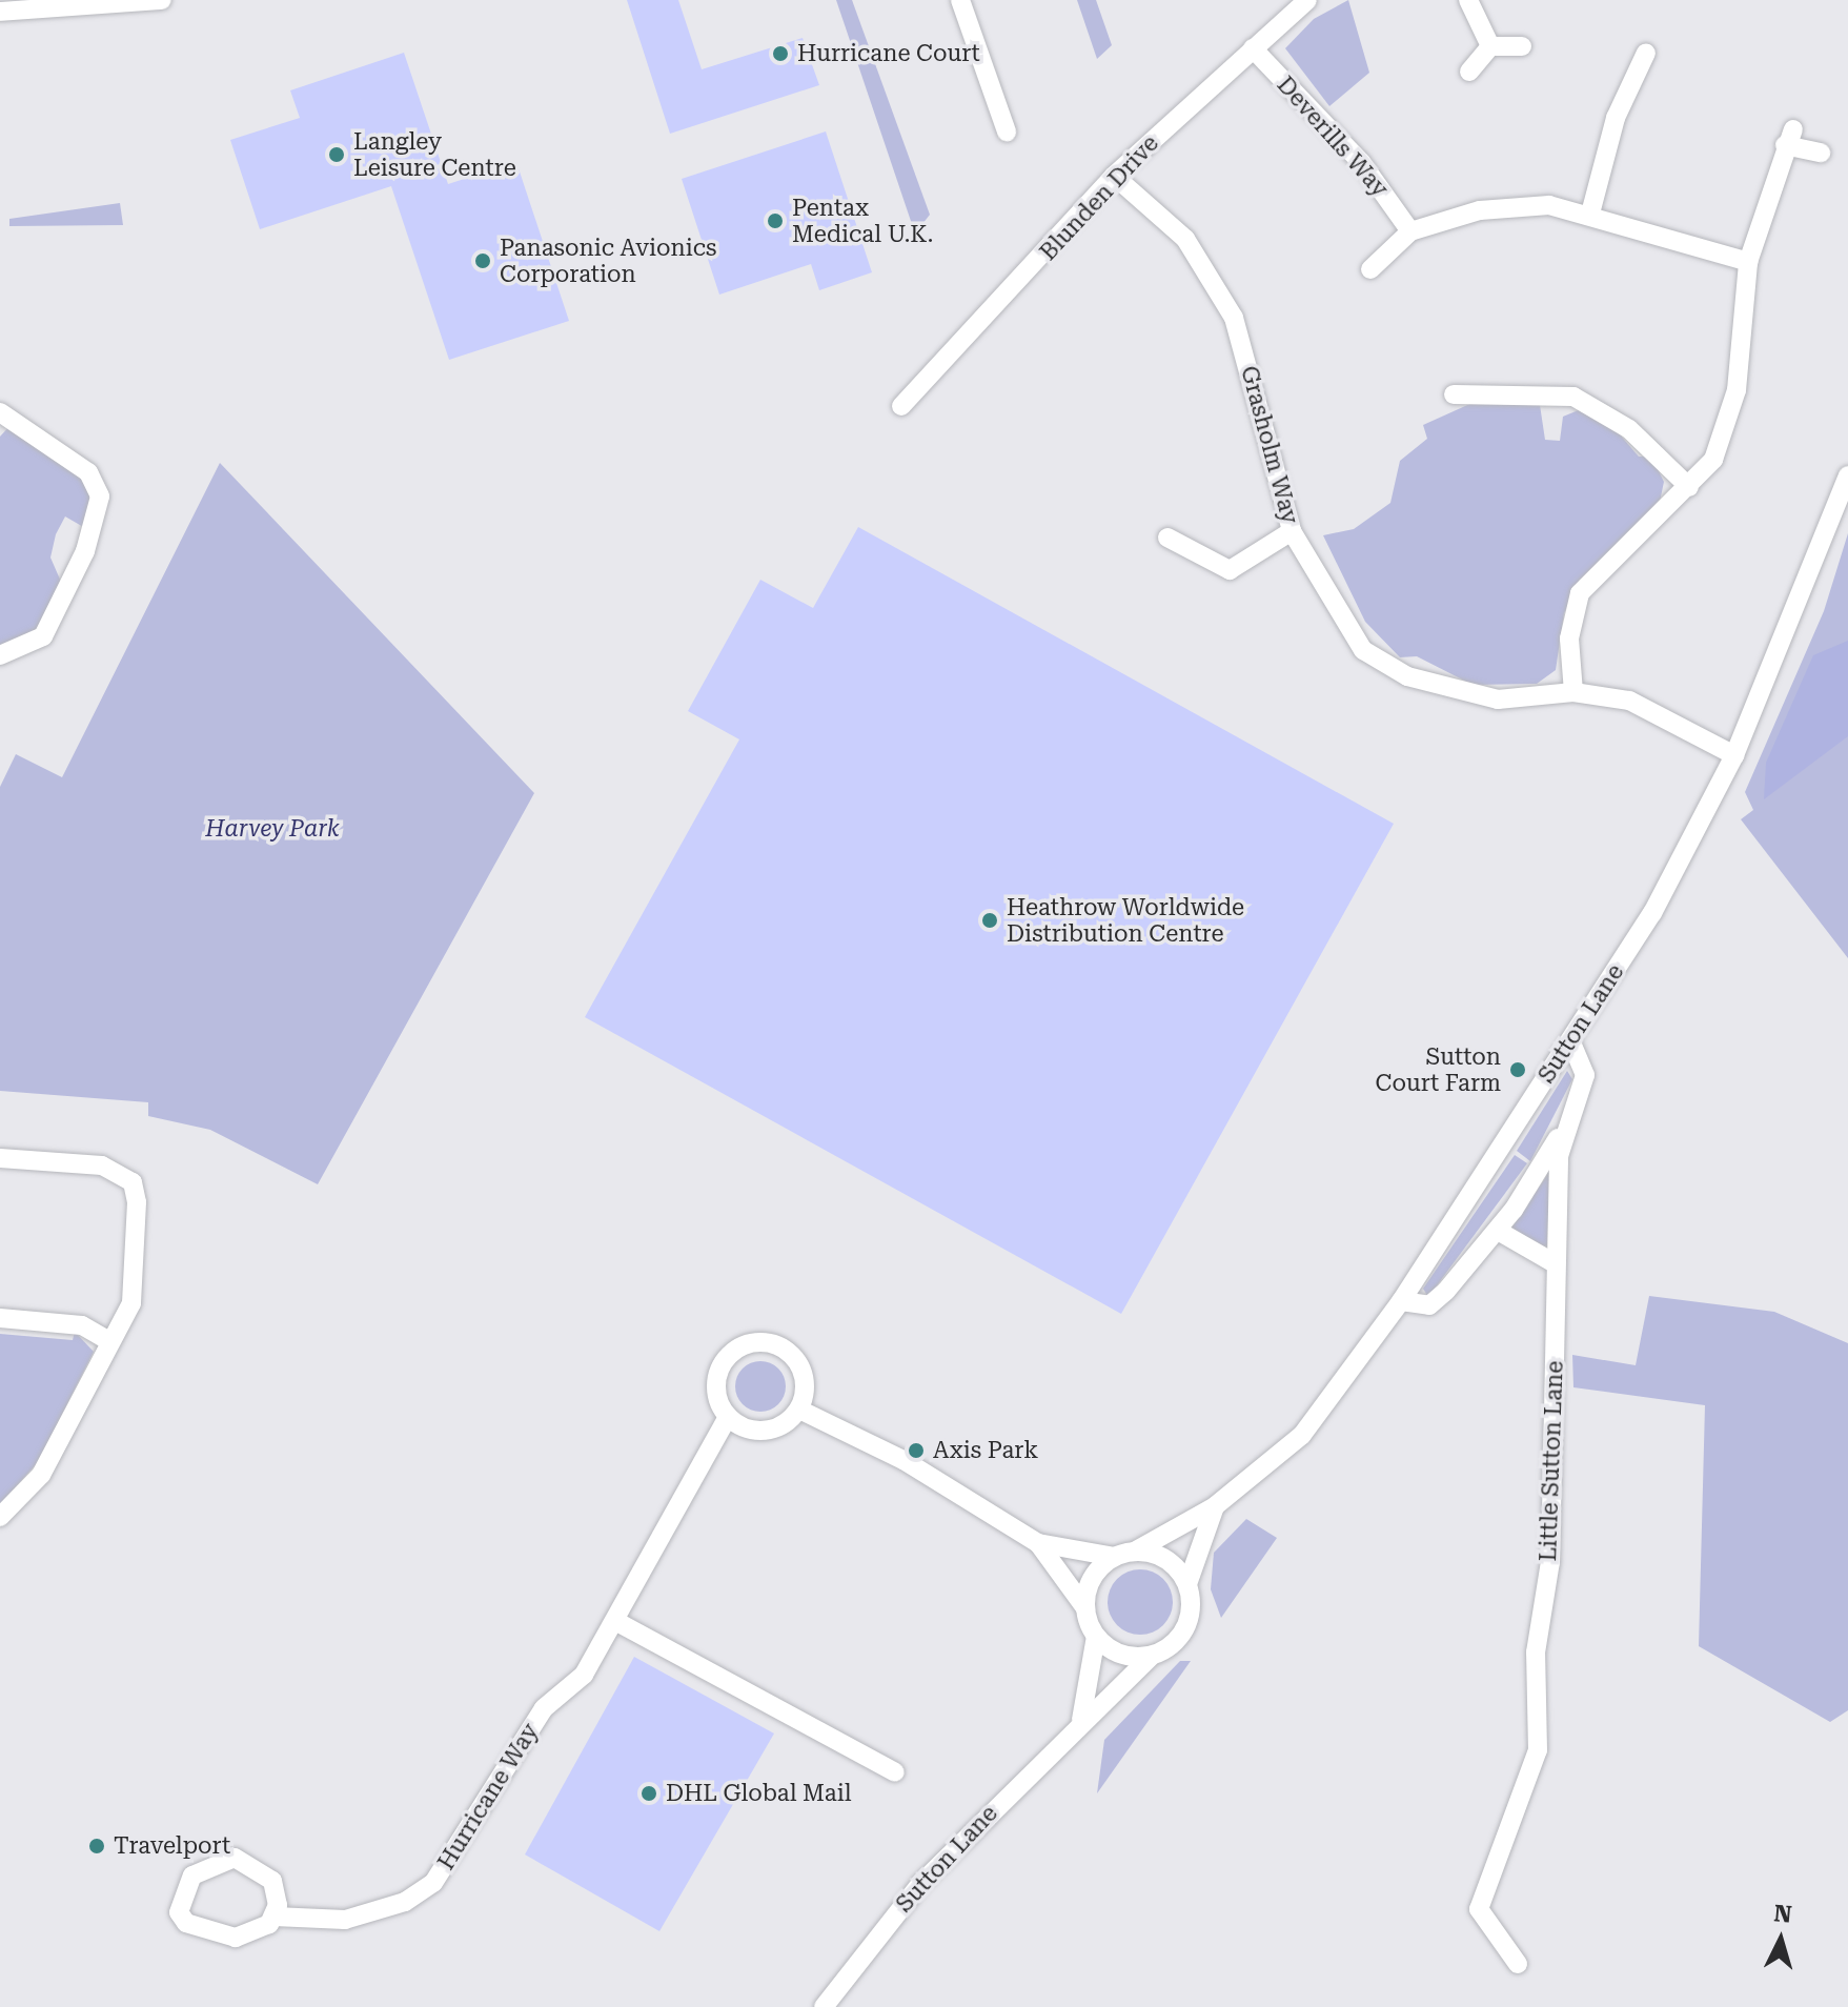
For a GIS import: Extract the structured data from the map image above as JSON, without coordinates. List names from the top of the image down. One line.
{"streets":{"street":["Deverills Way","Blunden Drive","Grasholm Way","Sutton Lane","Little Sutton Lane","Hurricane Way"]},"crossings":[["Deverills Way","Blunden Drive"],["Blunden Drive","Grasholm Way"],["Grasholm Way","Sutton Lane"],["Sutton Lane","Little Sutton Lane"]],"parks":["Harvey Park"],"places":["Hurricane Court","Langley Leisure Centre","Pentax Medical U.K.","Panasonic Avionics Corporation","Heathrow Worldwide Distribution Centre","Sutton Court Farm","Axis Park","DHL Global Mail","Travelport"],"north":"top"}
